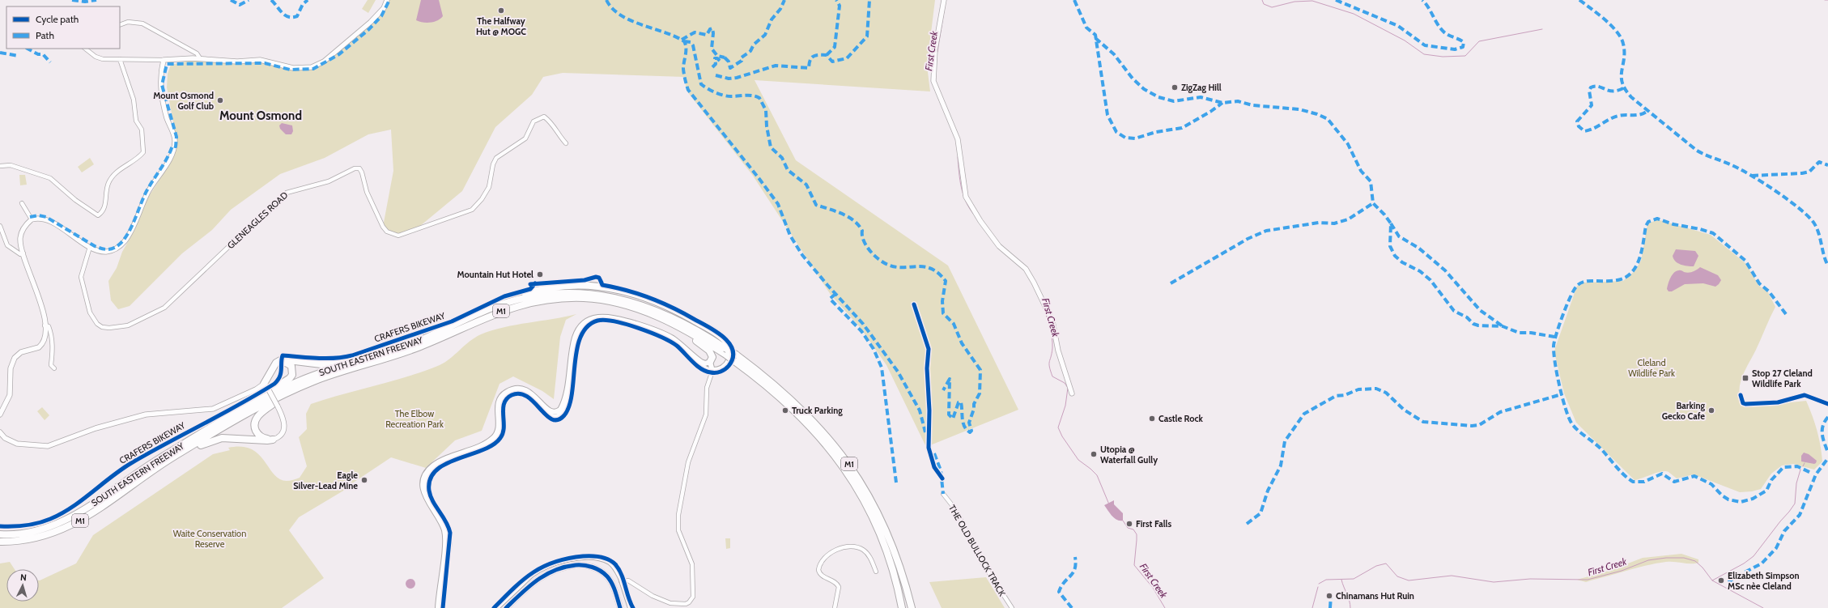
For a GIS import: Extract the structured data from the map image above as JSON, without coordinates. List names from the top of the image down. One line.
{"streets":{"highway":["M1","SOUTH EASTERN FREEWAY"],"street":["GLENEAGLES ROAD","THE OLD BULLOCK TRACK"],"cycle path":["CRAFERS BIKEWAY"]},"districts":["Mount Osmond"],"water":["First Creek"],"parks":["Cleland Wildlife Park","The Elbow Recreation Park","Waite Conservation Reserve"],"places":{"other":["The Halfway Hut @ MOGC","ZigZag Hill","Mount Osmond Golf Club","Mountain Hut Hotel","Truck Parking","Barking Gecko Cafe","Castle Rock","Utopia @ Waterfall Gully","Eagle Silver-Lead Mine","First Falls","Elizabeth Simpson MSc nèe Cleland","Chinamans Hut Ruin"],"transit":["Stop 27 Cleland Wildlife Park"]},"legend":["Cycle path","Path"],"north":"top"}
